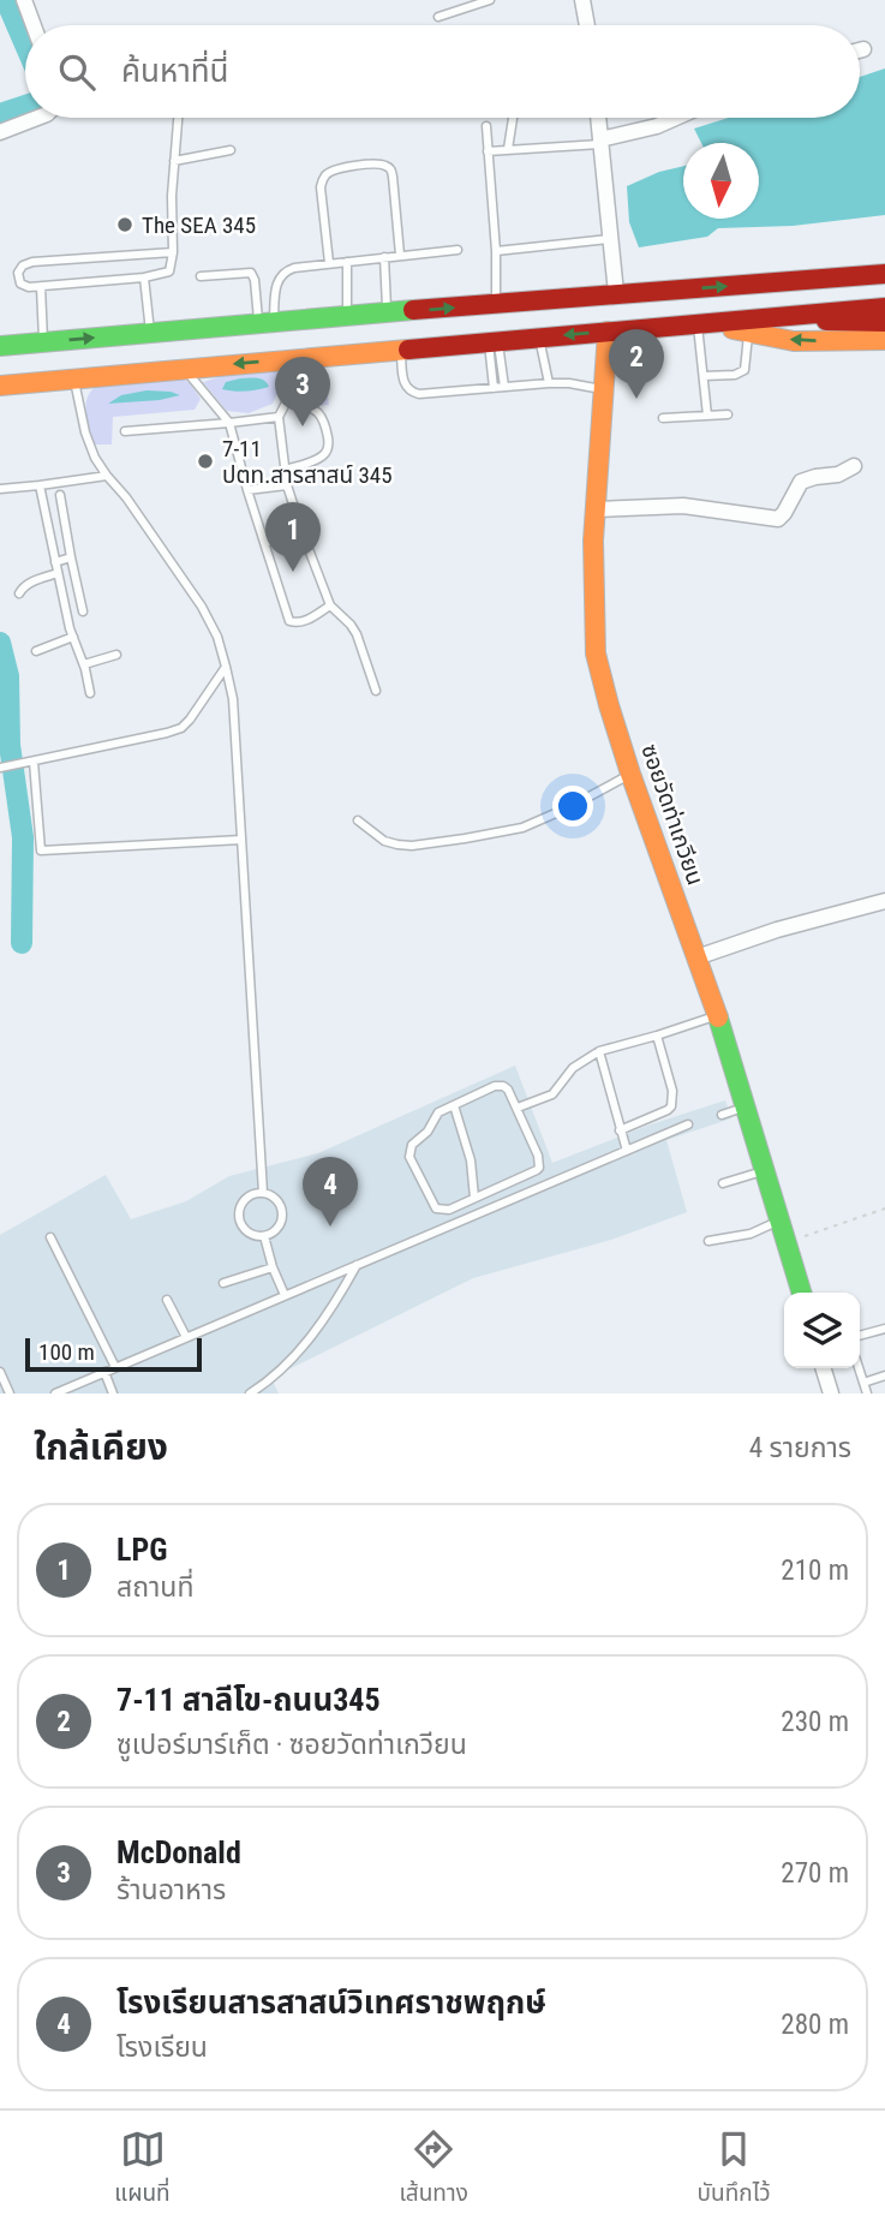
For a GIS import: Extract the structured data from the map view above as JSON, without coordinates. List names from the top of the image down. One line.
{"streets":{"main road":["ซอยวัดท่าเกวียน"]},"places":["The SEA 345","7-11 ปตท.สารสาสน์ 345"],"scale_bar":"100 m","north":"bottom","page":{"search":"ค้นหาที่นี่","pins":["2","3","1","4"],"scale":"100 m","heading":["ใกล้เคียง","4 รายการ"],"list":[{"mark":"1","name":"LPG","note":"สถานที่","value":"210 m"},{"mark":"2","name":"7-11 สาลีโข-ถนน345","note":"ซูเปอร์มาร์เก็ต · ซอยวัดท่าเกวียน","value":"230 m"},{"mark":"3","name":"McDonald","note":"ร้านอาหาร","value":"270 m"},{"mark":"4","name":"โรงเรียนสารสาสน์วิเทศราชพฤกษ์","note":"โรงเรียน","value":"280 m"}],"nav":["แผนที่","เส้นทาง","บันทึกไว้"]}}
